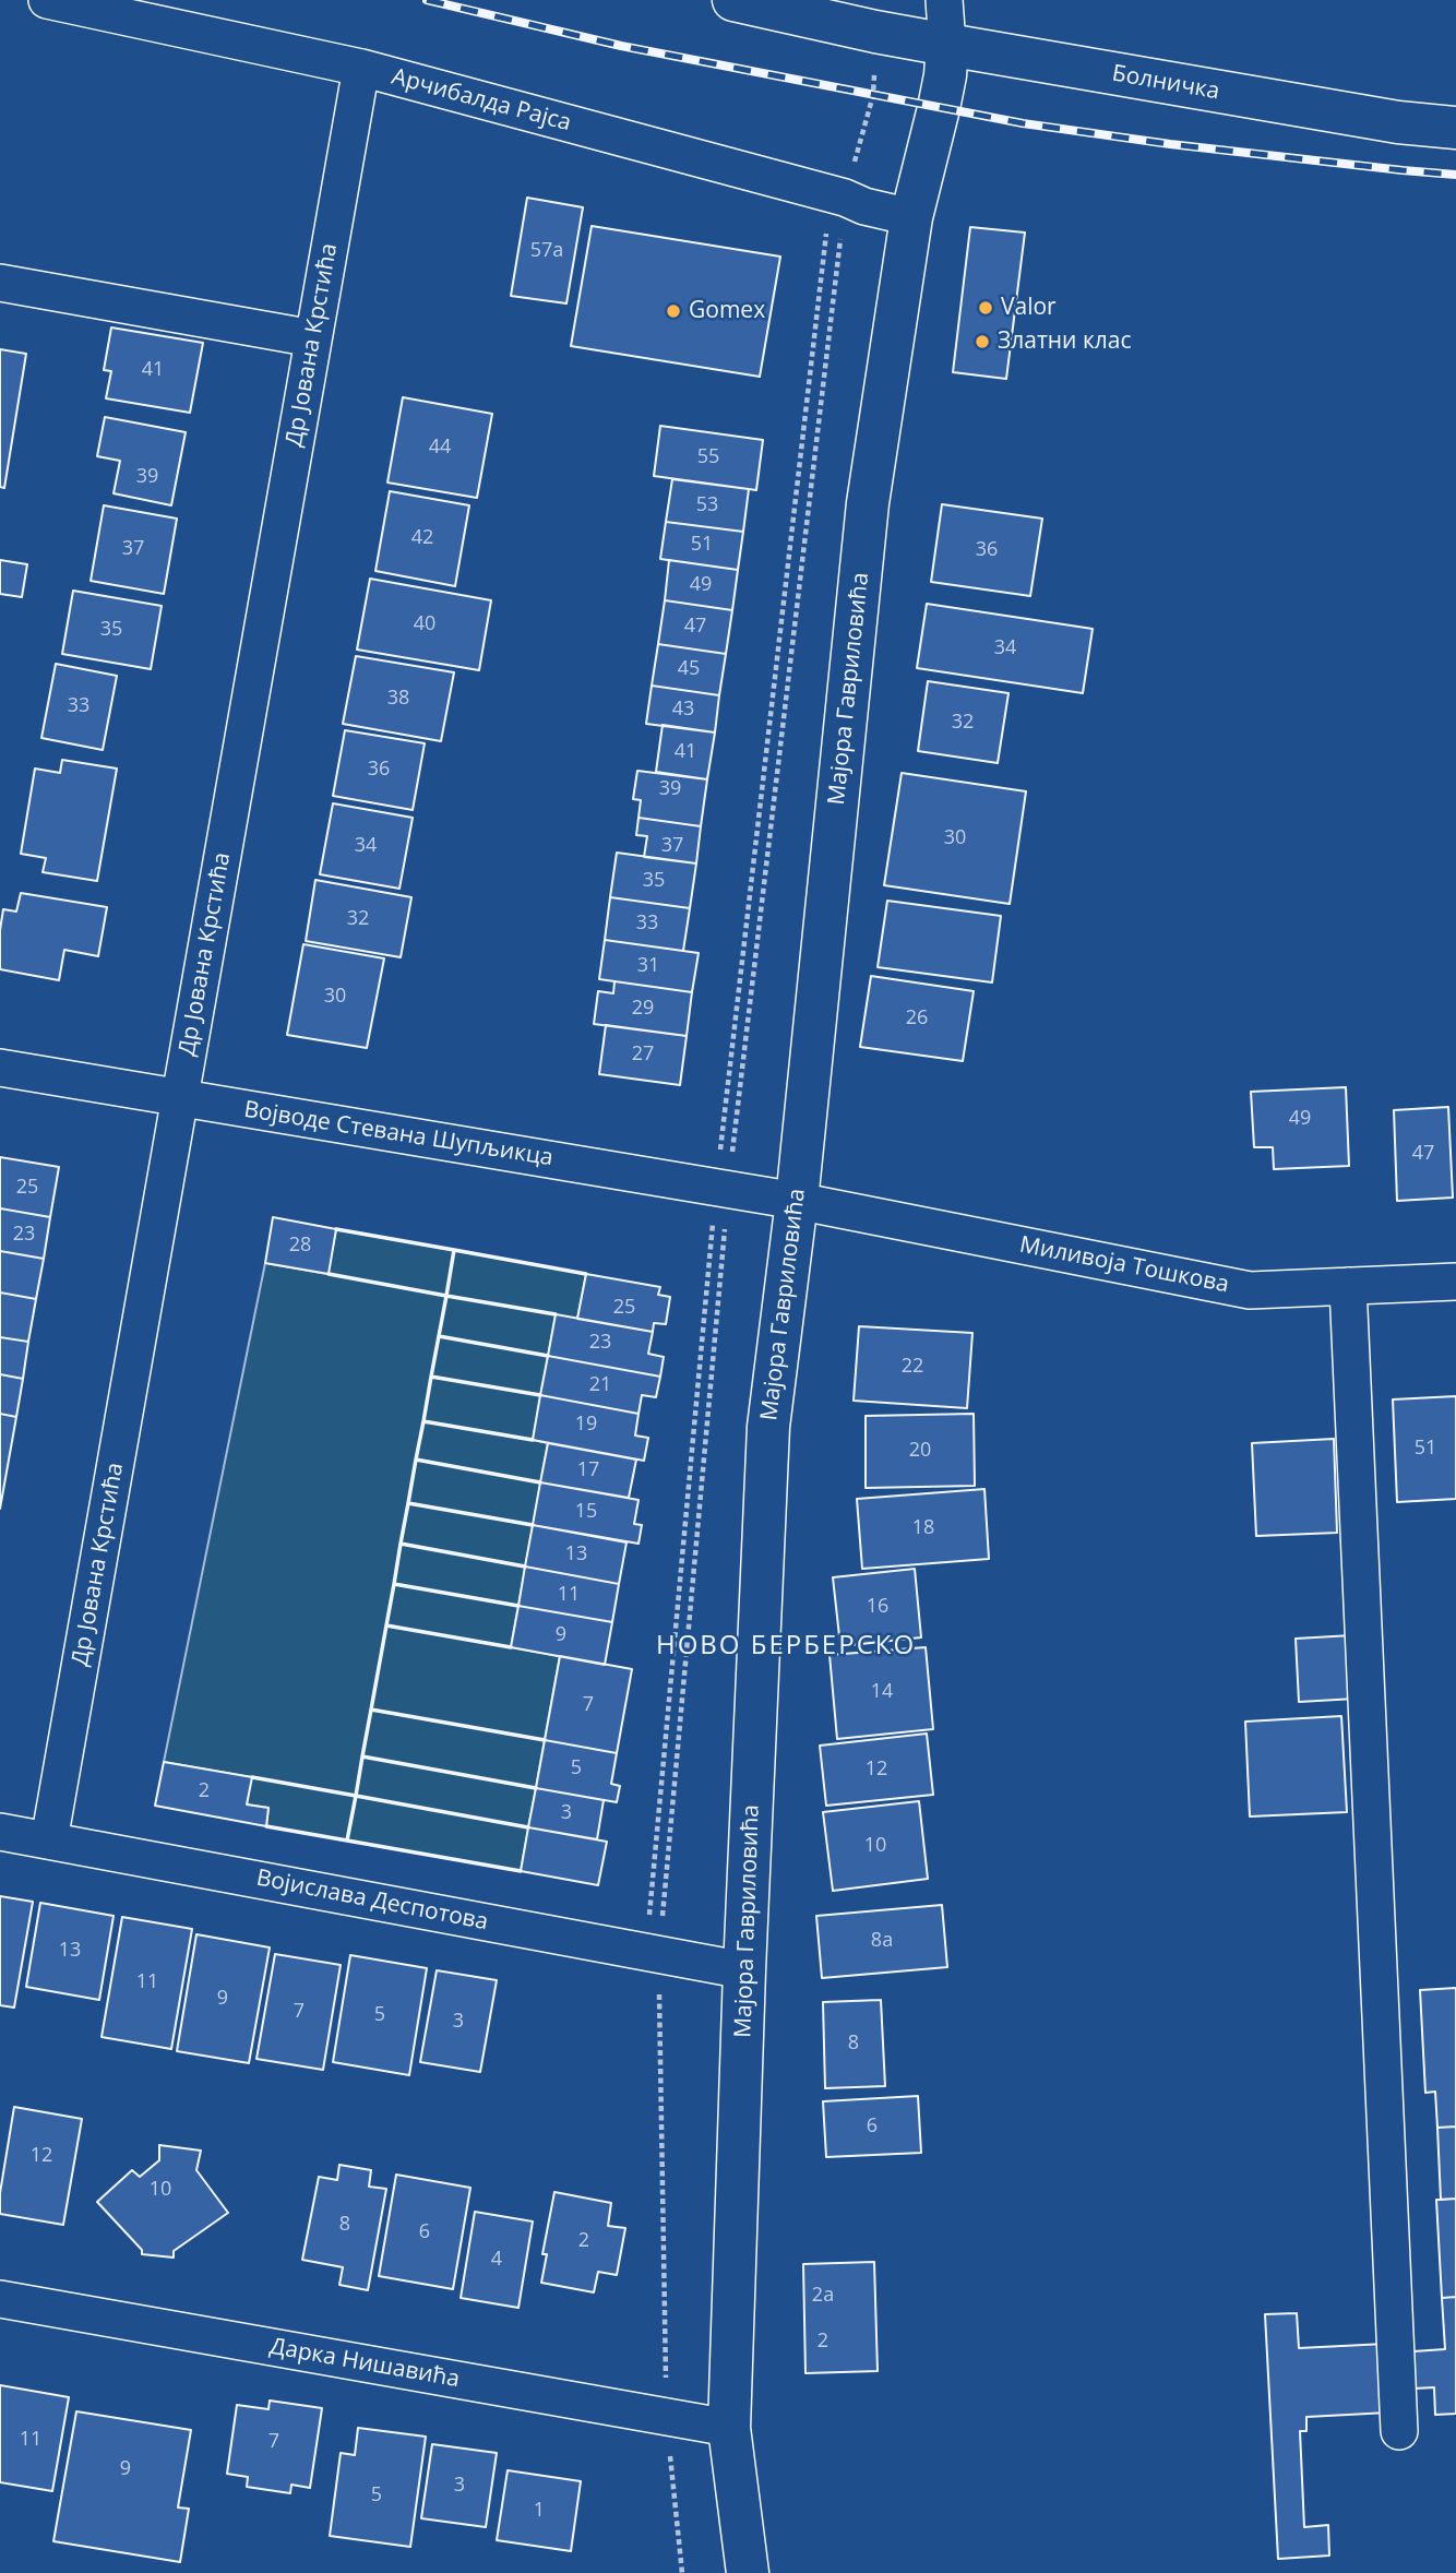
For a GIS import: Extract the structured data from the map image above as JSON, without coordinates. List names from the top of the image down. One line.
{"streets":{"street":["Болничка","Арчибалда Рајса","Др Јована Крстића","Мајора Гавриловића","Војводе Стевана Шупљикца","Миливоја Тошкова","Војислава Деспотова","Дарка Нишавића"]},"crossings":[["Болничка","Мајора Гавриловића"],["Арчибалда Рајса","Др Јована Крстића"],["Арчибалда Рајса","Мајора Гавриловића"],["Др Јована Крстића","Војводе Стевана Шупљикца"],["Др Јована Крстића","Војислава Деспотова"],["Мајора Гавриловића","Војводе Стевана Шупљикца"],["Мајора Гавриловића","Миливоја Тошкова"],["Мајора Гавриловића","Војислава Деспотова"],["Мајора Гавриловића","Дарка Нишавића"],["Војводе Стевана Шупљикца","Миливоја Тошкова"]],"districts":["НОВО БЕРБЕРСКО"],"places":["Valor","Gomex","Златни клас"],"house_numbers":["57a","41","44","55","39","53","42","51","37","36","49","40","47","35","34","45","38","33","43","32","41","36","39","30","34","37","35","32","33","31","30","29","26","27","49","47","25","23","28","25","23","22","21","19","51","20","17","15","18","13","11","16","9","14","7","5","12","2","3","10","8a","13","11","9","7","5","3","8","6","12","10","8","6","2","4","2a","2","11","7","9","3","5","1"]}
